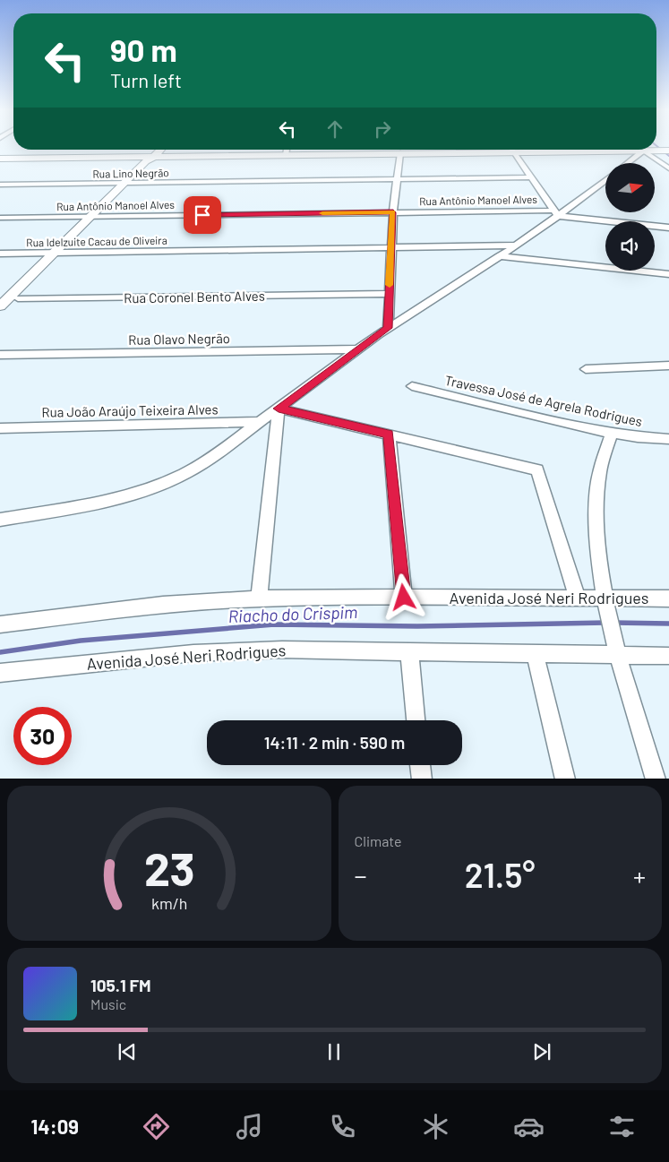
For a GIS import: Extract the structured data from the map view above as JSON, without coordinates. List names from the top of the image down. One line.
{"streets":{"street":["Rua Lino Negrão","Rua Antônio Manoel Alves","Rua Idelzuite Cacau de Oliveira","Rua Coronel Bento Alves","Rua Olavo Negrão","Travessa José de Agrela Rodrigues","Rua João Araújo Teixeira Alves","Avenida José Neri Rodrigues"]},"water":["Riacho do Crispim"],"north":"right","page":{"turn":["90 m","Turn left"],"limit":"30","trip":"14:11 · 2 min · 590 m","tile":"Climate","heat":["−","21.5°","+"],"song":["105.1 FM","Music"],"tabs":"14:09","gauge":["23","km/h"]}}
